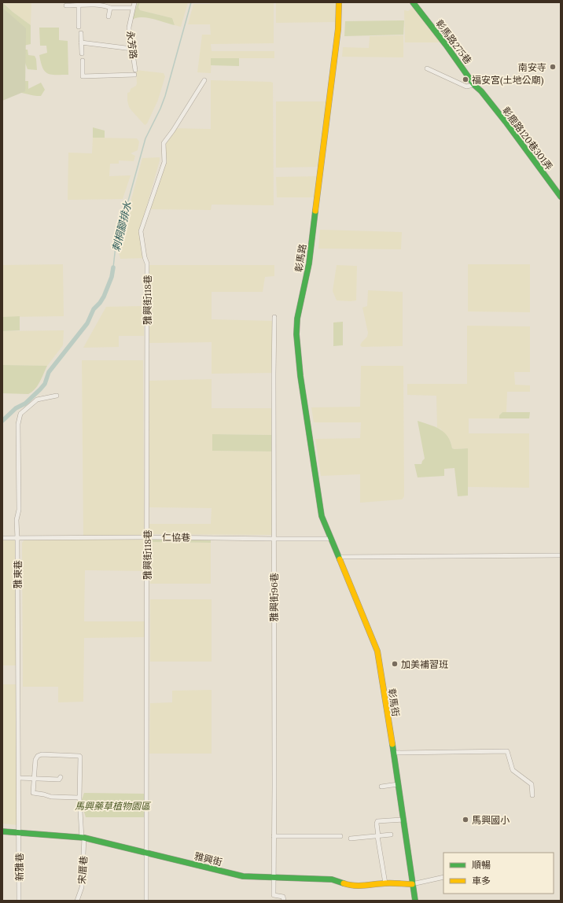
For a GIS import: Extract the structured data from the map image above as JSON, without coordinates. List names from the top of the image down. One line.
{"streets":{"street":["彰馬路275巷","永芳路","彰鹿路120巷301弄","彰馬路","雅興街118巷","仁協巷","雅東巷","雅興街96巷","彰馬街","雅興街","新雅巷","宋厝巷"]},"crossings":[["彰馬路275巷","彰鹿路120巷301弄"],["彰馬路","彰馬街"],["雅興街118巷","仁協巷"],["雅興街118巷","雅興街"],["仁協巷","雅東巷"],["仁協巷","雅興街96巷"],["仁協巷","彰馬街"],["雅東巷","雅興街"],["雅東巷","新雅巷"],["雅興街96巷","雅興街"],["彰馬街","雅興街"],["雅興街","新雅巷"],["雅興街","宋厝巷"]],"water":["刺桐腳排水"],"parks":["馬興藥草植物園區"],"places":["南安寺","福安宮(土地公廟)","加美補習班","馬興國小"],"legend":["順暢","車多"]}
